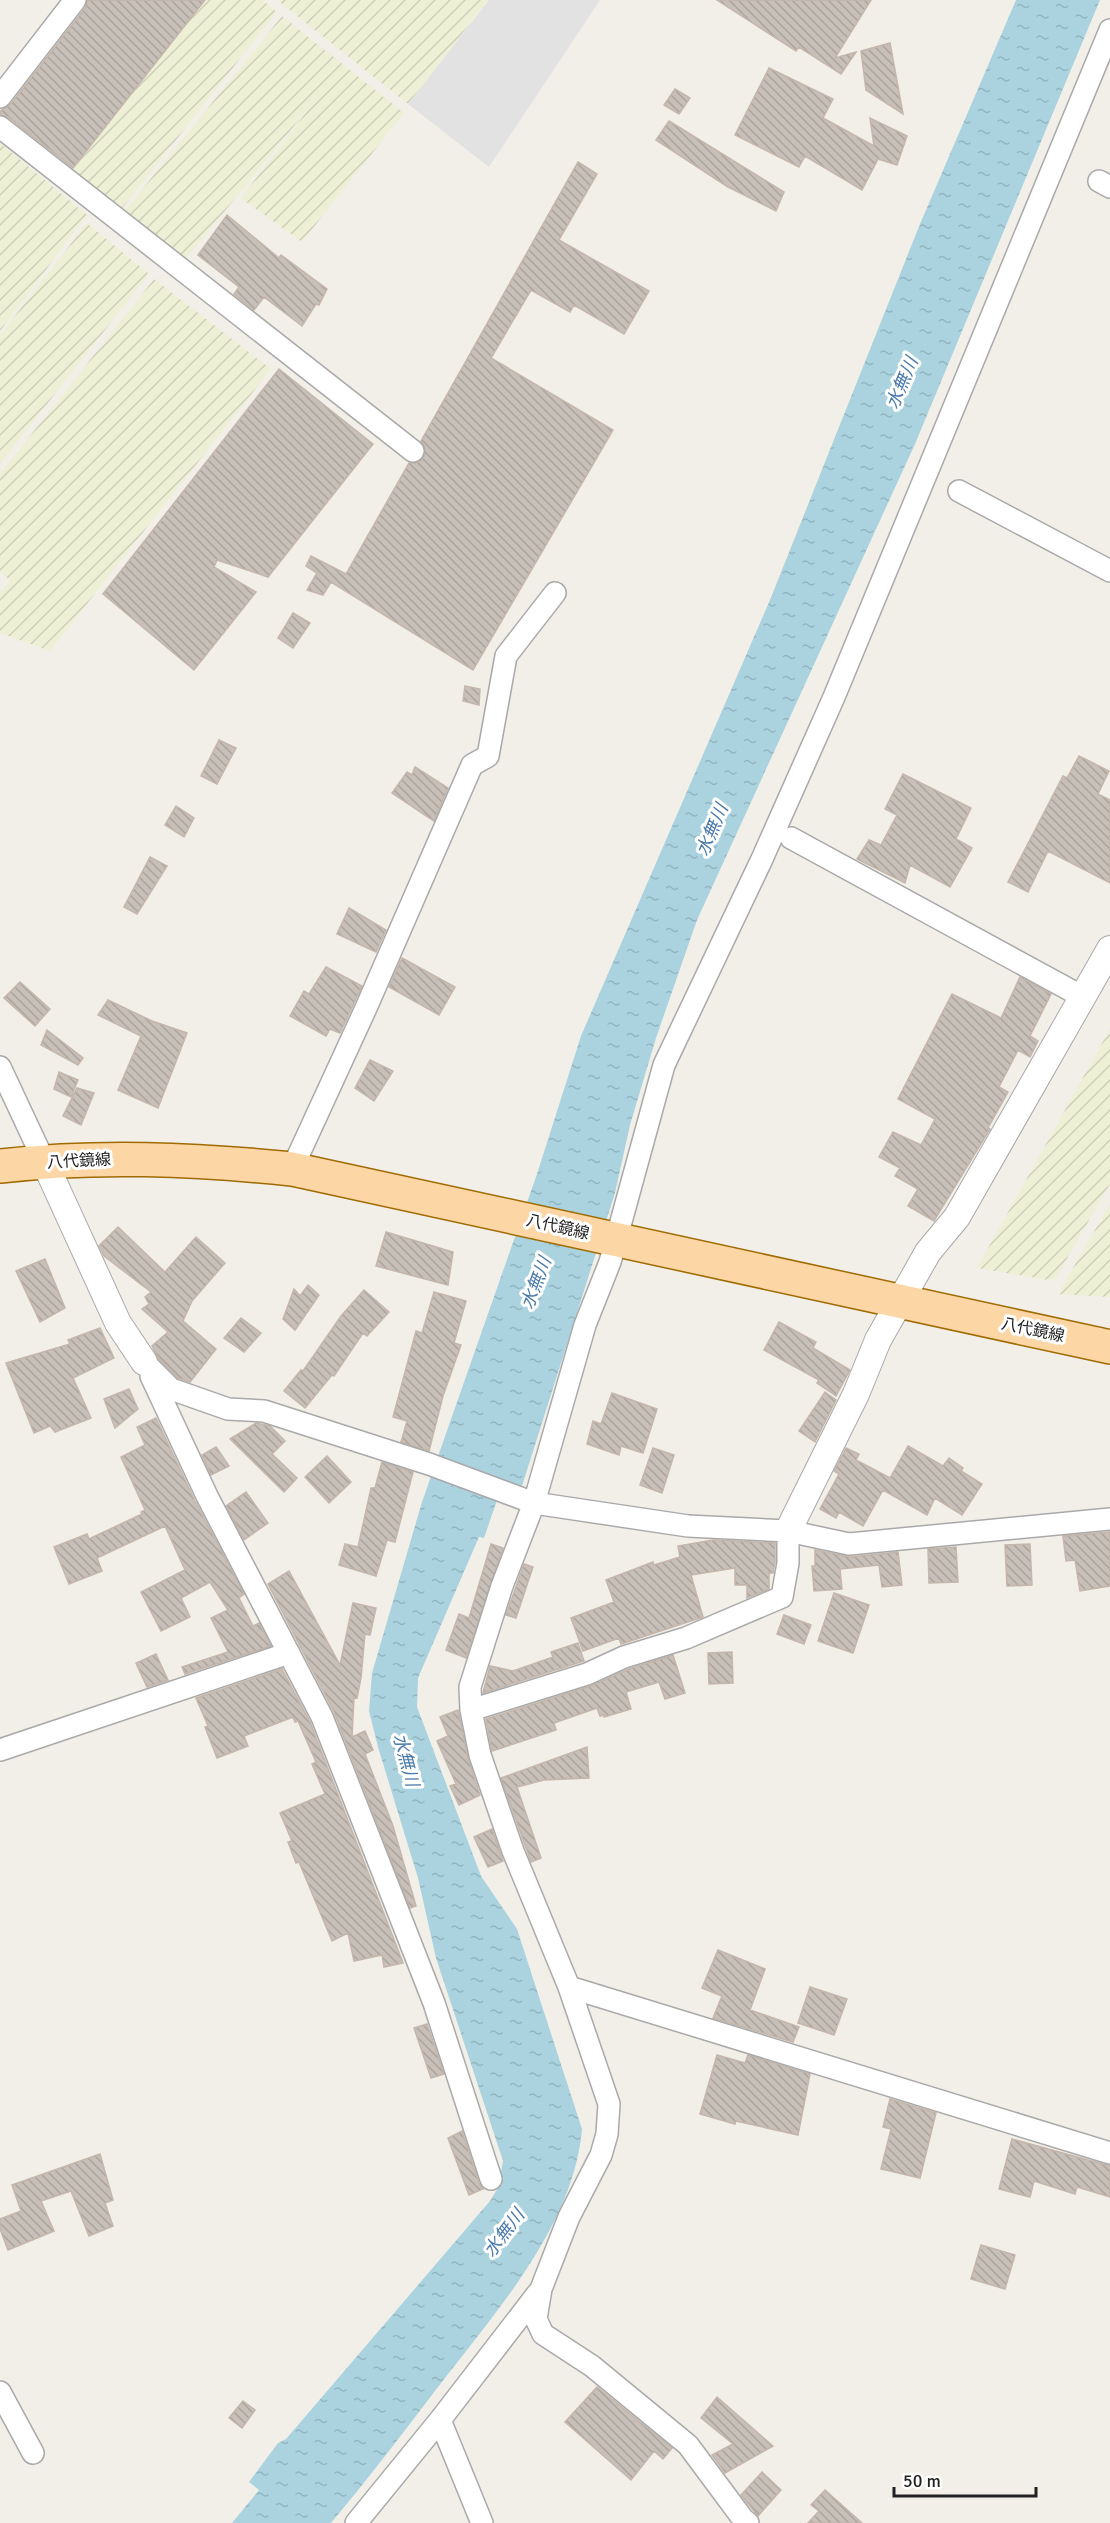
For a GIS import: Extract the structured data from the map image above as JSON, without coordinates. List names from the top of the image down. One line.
{"streets":{"main road":["八代鏡線"]},"water":["水無川"],"scale_bar":"50 m"}
